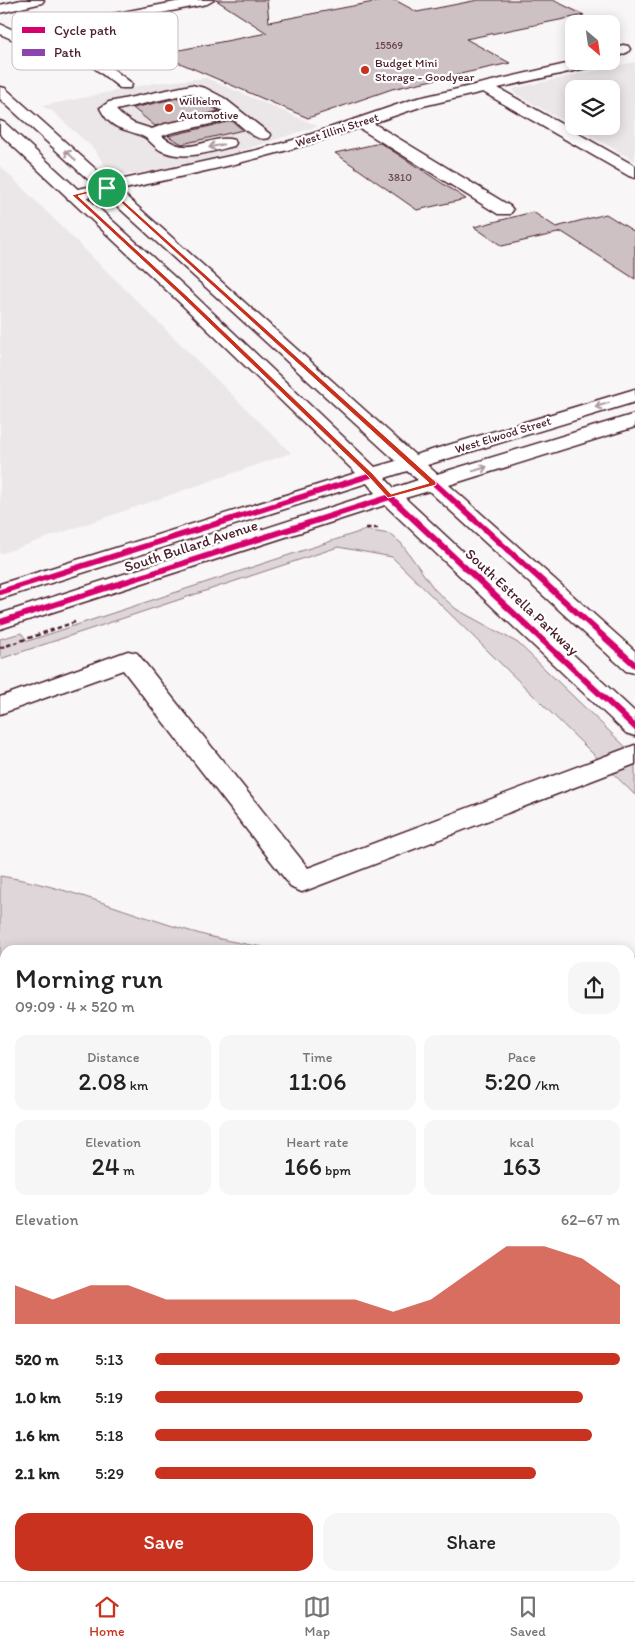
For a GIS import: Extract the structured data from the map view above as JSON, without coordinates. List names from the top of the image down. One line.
{"streets":{"main road":["West Illini Street","West Elwood Street","South Bullard Avenue","South Estrella Parkway"]},"crossings":[["West Illini Street","South Estrella Parkway"],["West Elwood Street","South Bullard Avenue"],["West Elwood Street","South Estrella Parkway"],["South Bullard Avenue","South Estrella Parkway"]],"places":["Budget Mini Storage - Goodyear","Wilhelm Automotive"],"house_numbers":["15569","3810"],"legend":["Cycle path","Path"],"north":"bottom right","page":{"heading":["Morning run","09:09 · 4 × 520 m"],"stats":[["Distance","2.08 km"],["Time","11:06"],["Pace","5:20 /km"],["Elevation","24 m"],["Heart rate","166 bpm"],["kcal","163"]],"chart":["Elevation","62–67 m"],"list":[{"name":"520 m","note":"5:13"},{"name":"1.0 km","note":"5:19"},{"name":"1.6 km","note":"5:18"},{"name":"2.1 km","note":"5:29"}],"buttons":["Save","Share"],"tabs":["Home","Map","Saved"]}}
